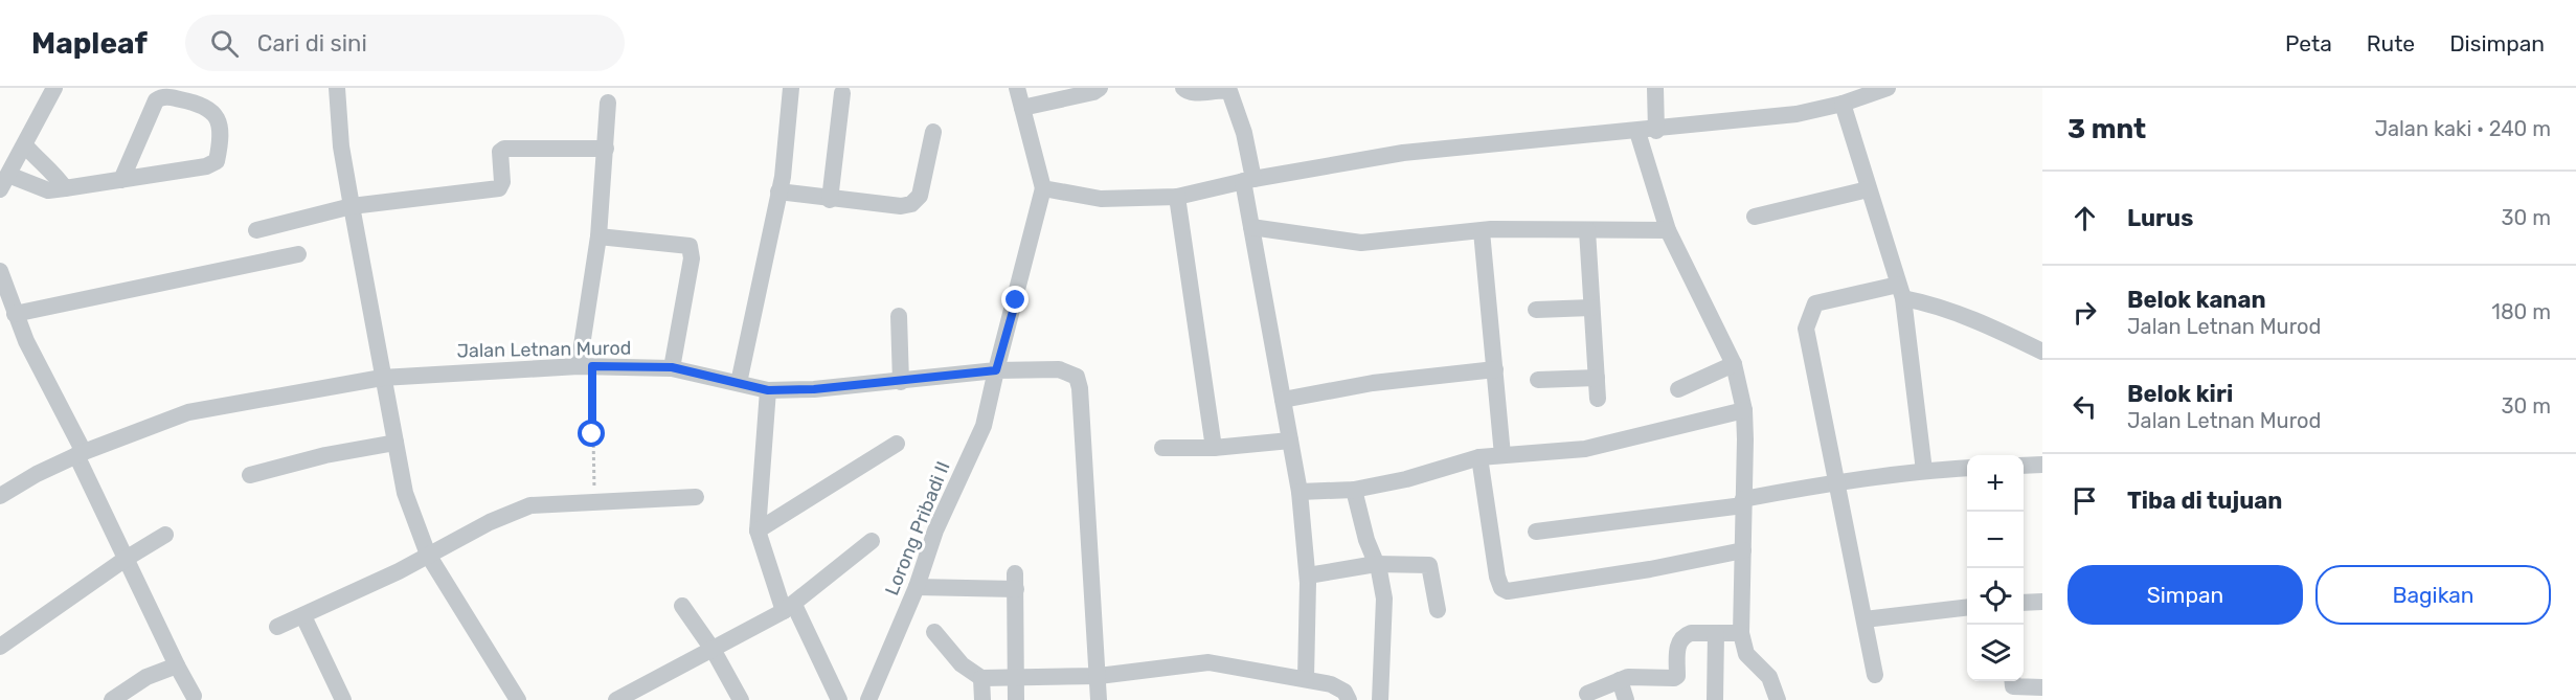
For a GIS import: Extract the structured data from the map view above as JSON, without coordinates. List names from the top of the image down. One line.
{"streets":{"street":["Jalan Letnan Murod","Lorong Pribadi II"]},"crossings":[["Jalan Letnan Murod","Lorong Pribadi II"]],"page":{"header":"Mapleaf","search":"Cari di sini","nav":["Peta","Rute","Disimpan"],"heading":["3 mnt","Jalan kaki · 240 m"],"list":[["Lurus","30 m"],["Belok kanan","Jalan Letnan Murod","180 m"],["Belok kiri","Jalan Letnan Murod","30 m"],"Tiba di tujuan"],"map_buttons":["+","−"],"buttons":["Simpan","Bagikan"]}}
